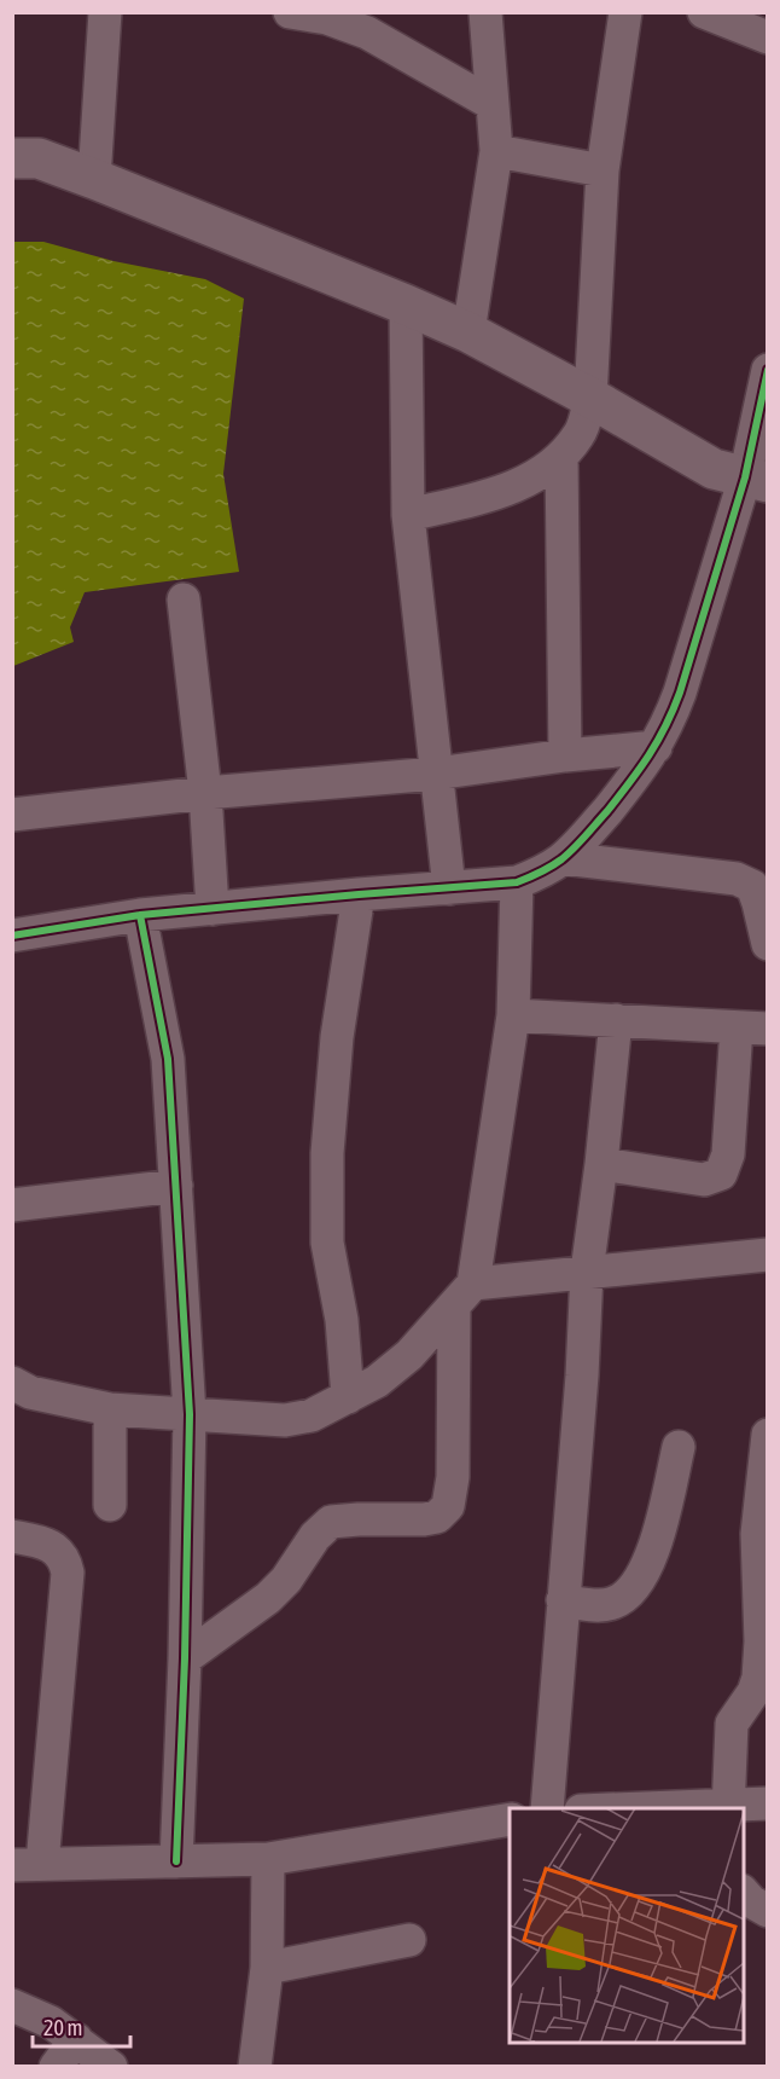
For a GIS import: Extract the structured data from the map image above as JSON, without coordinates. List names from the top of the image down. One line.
{"scale_bar":"20 m"}
